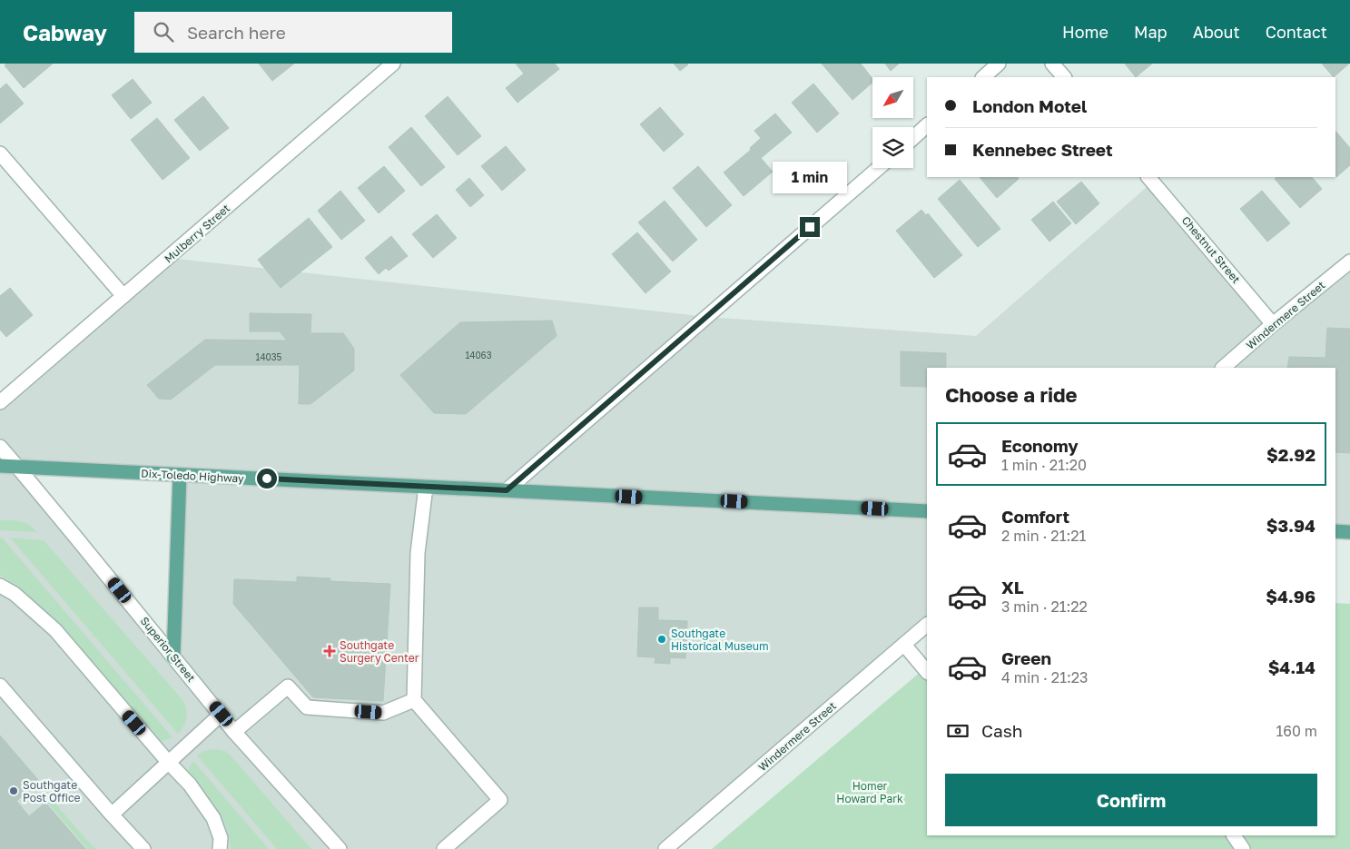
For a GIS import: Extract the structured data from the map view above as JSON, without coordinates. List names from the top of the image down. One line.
{"streets":{"main road":["Dix-Toledo Highway"],"street":["Mulberry Street","Chestnut Street","Windermere Street","Superior Street"]},"crossings":[["Chestnut Street","Windermere Street"],["Dix-Toledo Highway","Superior Street"]],"parks":["Homer Howard Park"],"places":{"other":["Southgate Historical Museum","Southgate Post Office"],"health":["Southgate Surgery Center"]},"house_numbers":["14063","14035"],"north":"bottom left","page":{"header":"Cabway","search":"Search here","nav":["Home","Map","About","Contact"],"banner":["London Motel","Kennebec Street"],"bubble":"1 min","heading":"Choose a ride","list":[{"name":"Economy","note":"1 min · 21:20","value":"$2.92"},{"name":"Comfort","note":"2 min · 21:21","value":"$3.94"},{"name":"XL","note":"3 min · 21:22","value":"$4.96"},{"name":"Green","note":"4 min · 21:23","value":"$4.14"}],"pay":["Cash","160 m"],"buttons":"Confirm"}}
